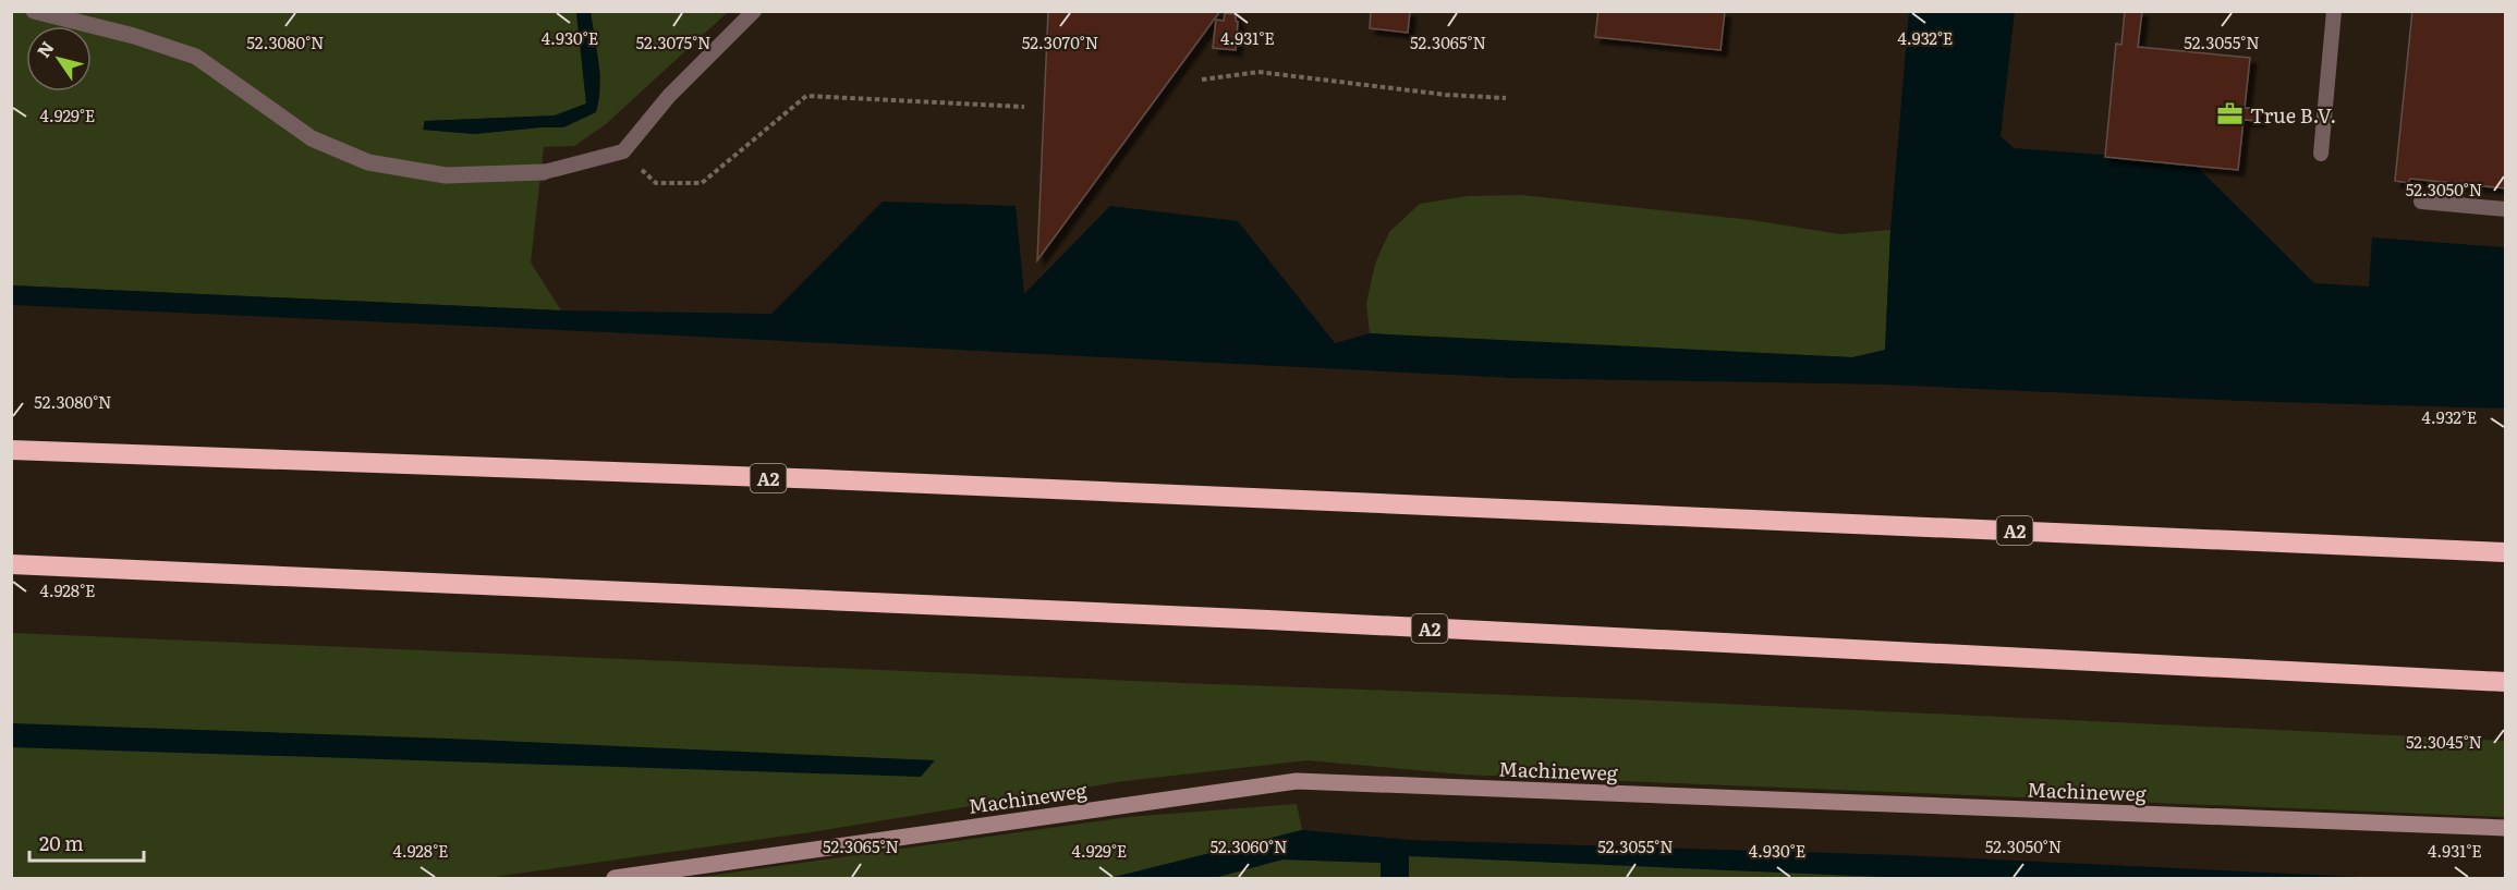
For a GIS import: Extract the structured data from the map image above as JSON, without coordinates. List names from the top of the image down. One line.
{"streets":{"highway":["A2"],"street":["Machineweg"]},"places":{"office":["True B.V."]},"scale_bar":"20 m","north":"top left","coordinates":["4.930°E","4.931°E","4.932°E","52.3080°N","52.3075°N","52.3070°N","52.3065°N","52.3055°N","4.929°E","52.3050°N","4.928°E","52.3045°N","52.3060°N"]}
